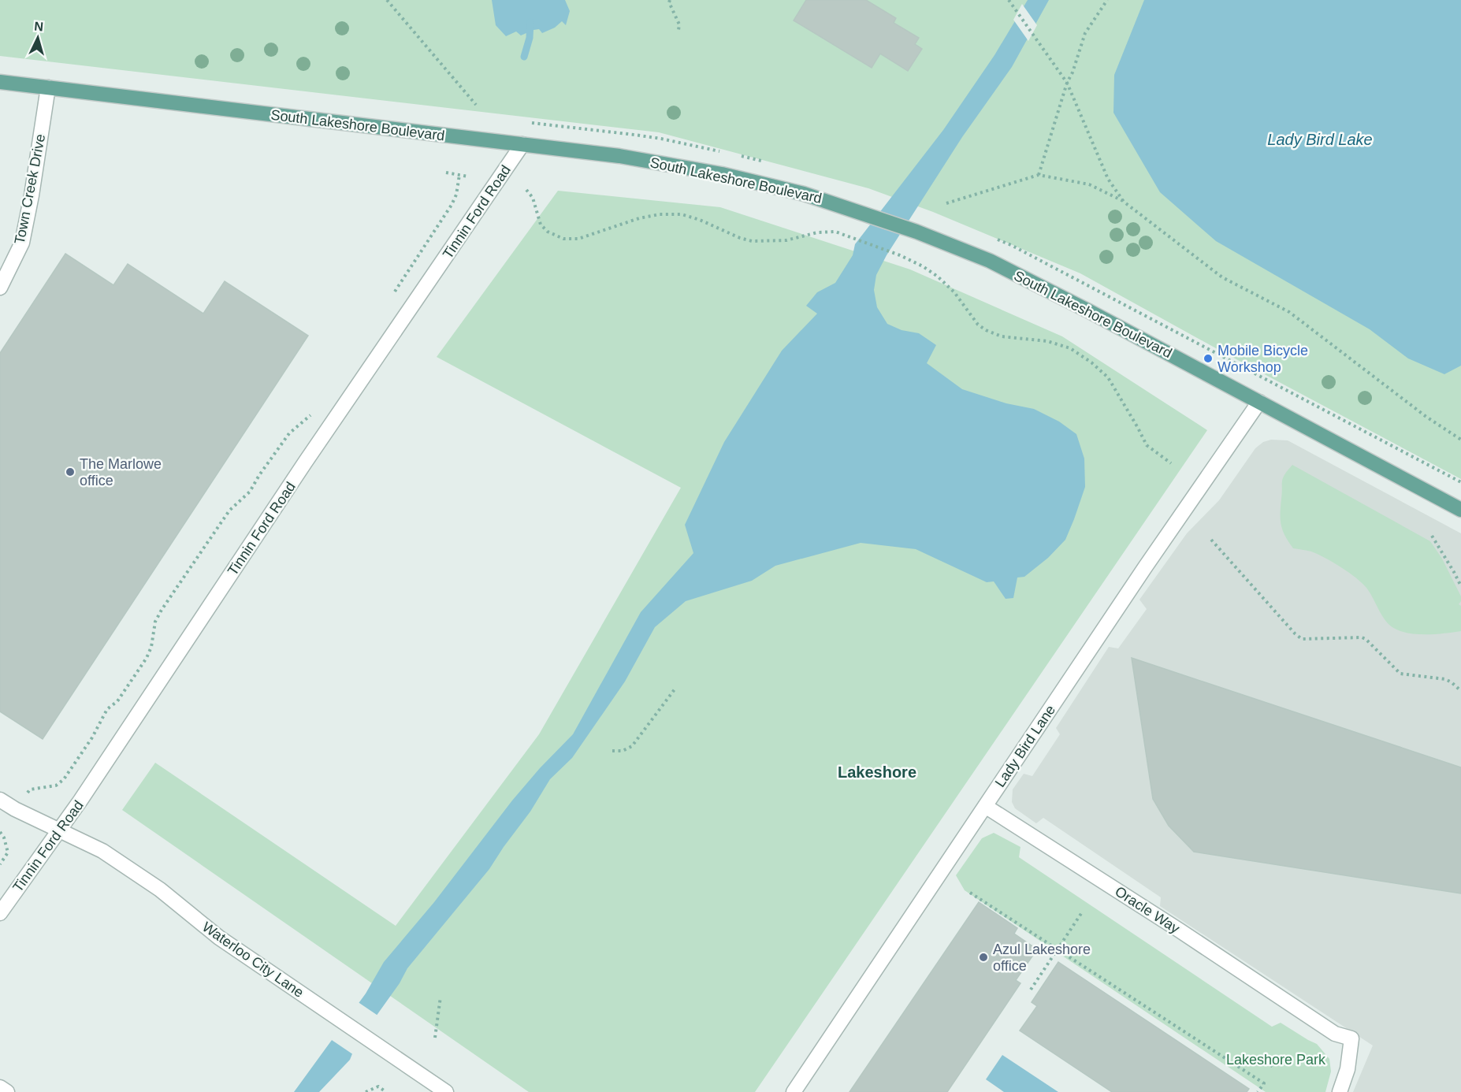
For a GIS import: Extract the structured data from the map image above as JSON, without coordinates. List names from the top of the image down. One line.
{"streets":{"main road":["South Lakeshore Boulevard"],"street":["Town Creek Drive","Tinnin Ford Road","Lady Bird Lane","Oracle Way","Waterloo City Lane"]},"crossings":[["South Lakeshore Boulevard","Town Creek Drive"],["South Lakeshore Boulevard","Tinnin Ford Road"],["South Lakeshore Boulevard","Lady Bird Lane"],["Tinnin Ford Road","Waterloo City Lane"],["Lady Bird Lane","Oracle Way"]],"districts":["Lakeshore"],"water":["Lady Bird Lake"],"parks":["Lakeshore Park"],"places":["Mobile Bicycle Workshop","The Marlowe office","Azul Lakeshore office"],"north":"top"}
